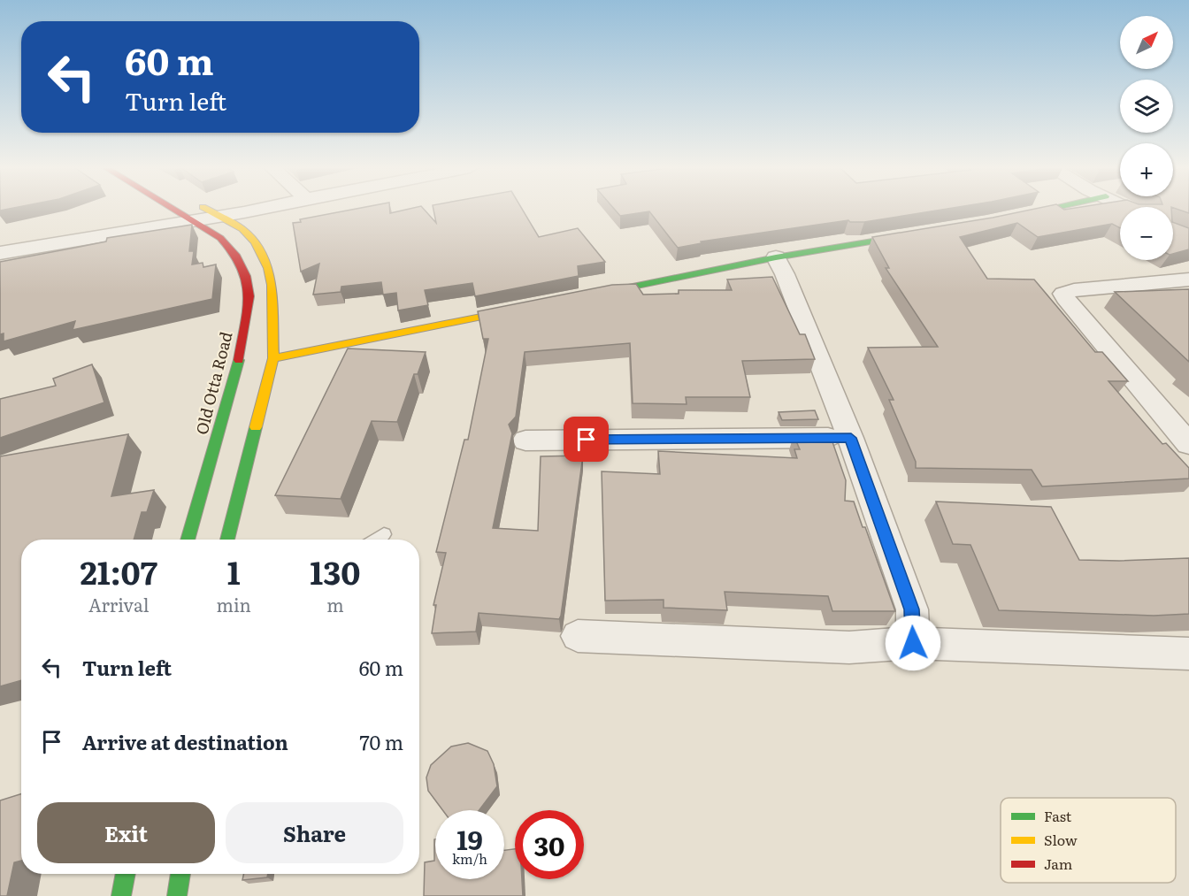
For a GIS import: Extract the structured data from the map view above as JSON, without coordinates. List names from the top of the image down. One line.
{"streets":{"main road":["Old Otta Road"]},"legend":["Fast","Slow","Jam"],"north":"top right","page":{"map_buttons":["+","−"],"turn":["60 m","Turn left"],"eta":["21:07","Arrival","1","min","130","m"],"list":[{"name":"Turn left","value":"60 m"},{"name":"Arrive at destination","value":"70 m"}],"buttons":["Exit","Share"],"speed":"19 km/h","limit":"30"}}
